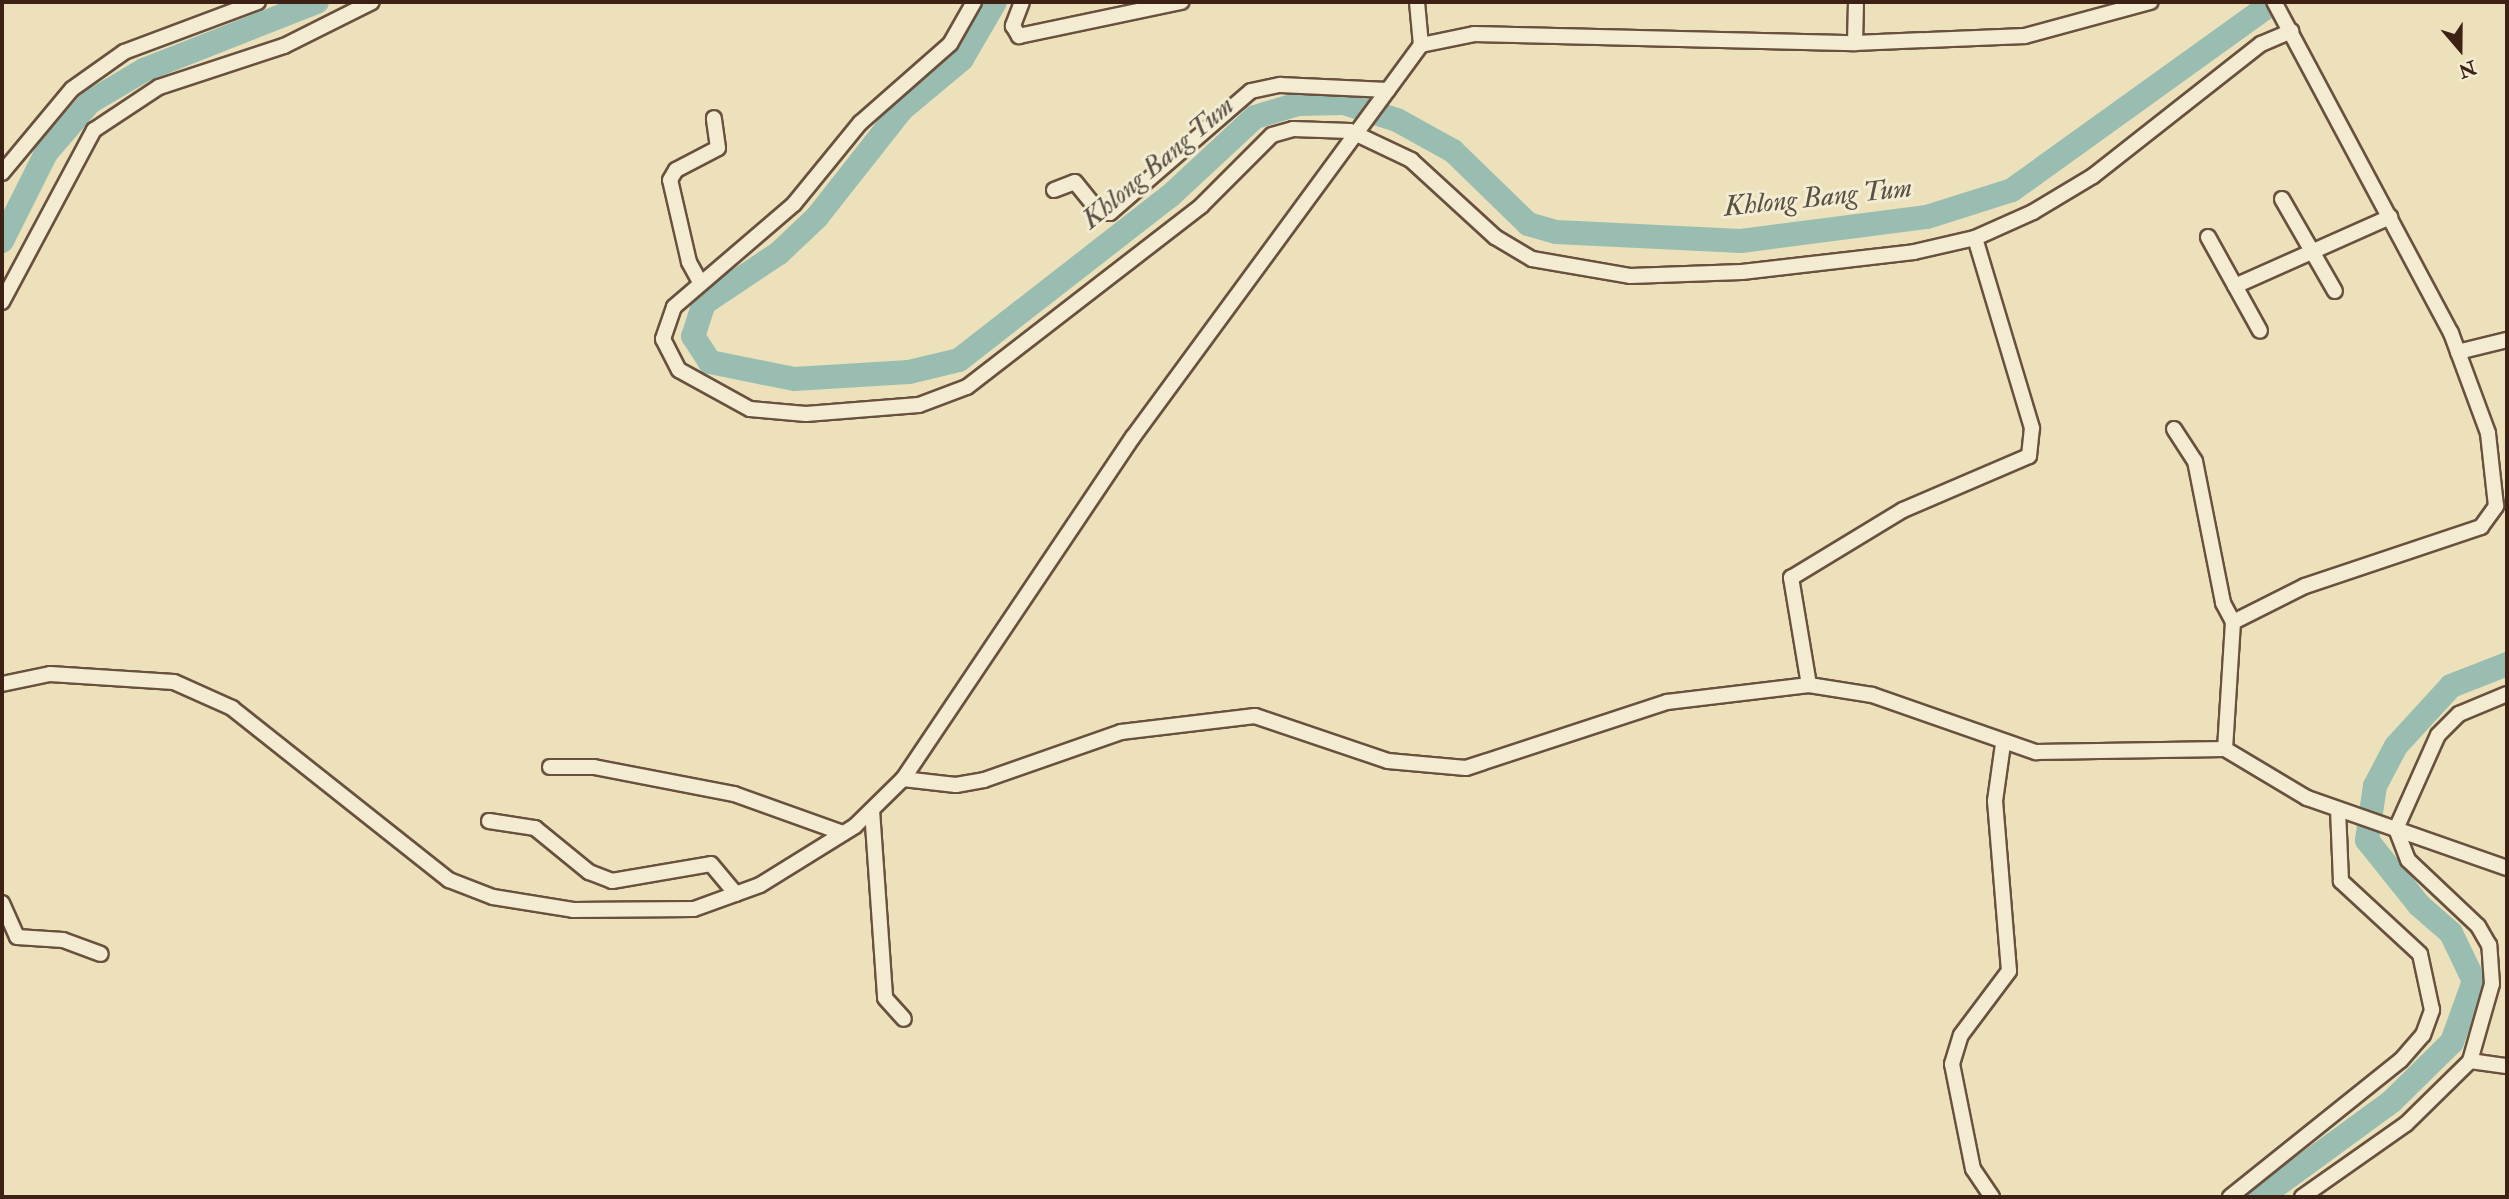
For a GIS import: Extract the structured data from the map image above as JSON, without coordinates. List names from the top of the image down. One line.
{"water":["Khlong Bang Tum"],"north":"bottom"}
